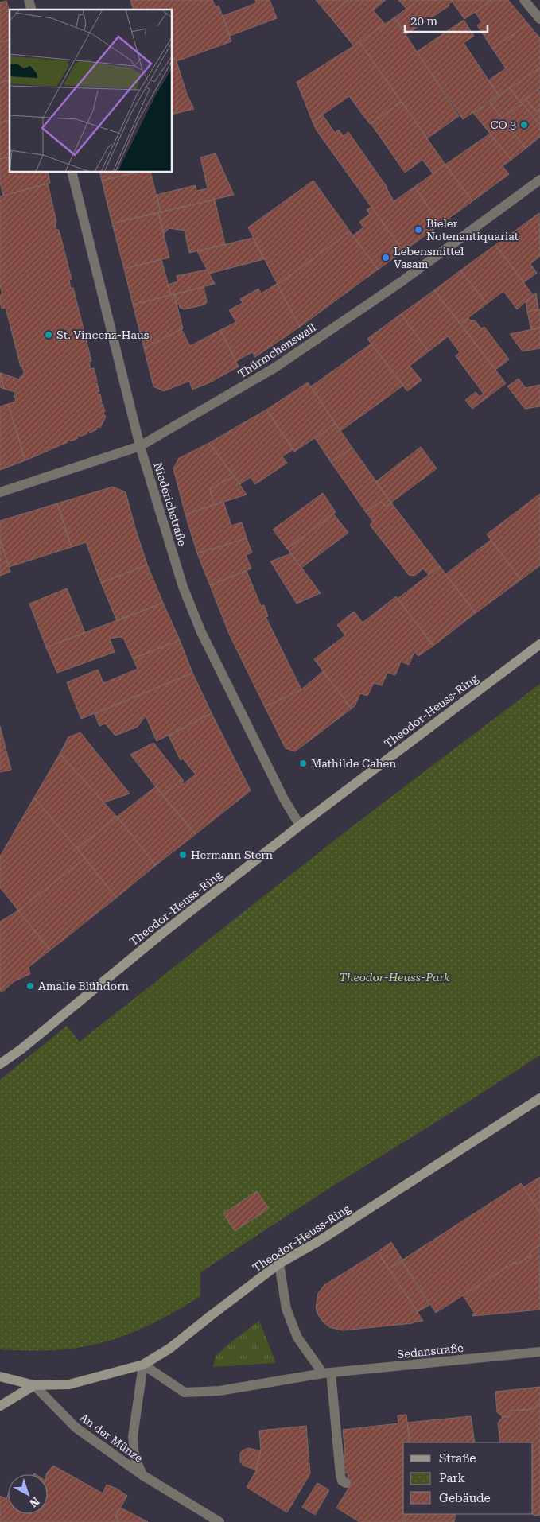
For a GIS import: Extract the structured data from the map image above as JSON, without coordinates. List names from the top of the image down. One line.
{"streets":{"main road":["Theodor-Heuss-Ring"],"street":["Thürmchenswall","Niederichstraße","Sedanstraße","An der Münze"]},"crossings":[["Thürmchenswall","Niederichstraße"],["Niederichstraße","Theodor-Heuss-Ring"],["Theodor-Heuss-Ring","Sedanstraße"],["Theodor-Heuss-Ring","An der Münze"],["Sedanstraße","An der Münze"]],"parks":["Theodor-Heuss-Park"],"places":["CO 3","Bieler Notenantiquariat","Lebensmittel Vasam","St. Vincenz-Haus","Mathilde Cahen","Hermann Stern","Amalie Blühdorn"],"legend":["Straße","Park","Gebäude"],"scale_bar":"20 m","north":"bottom right"}
